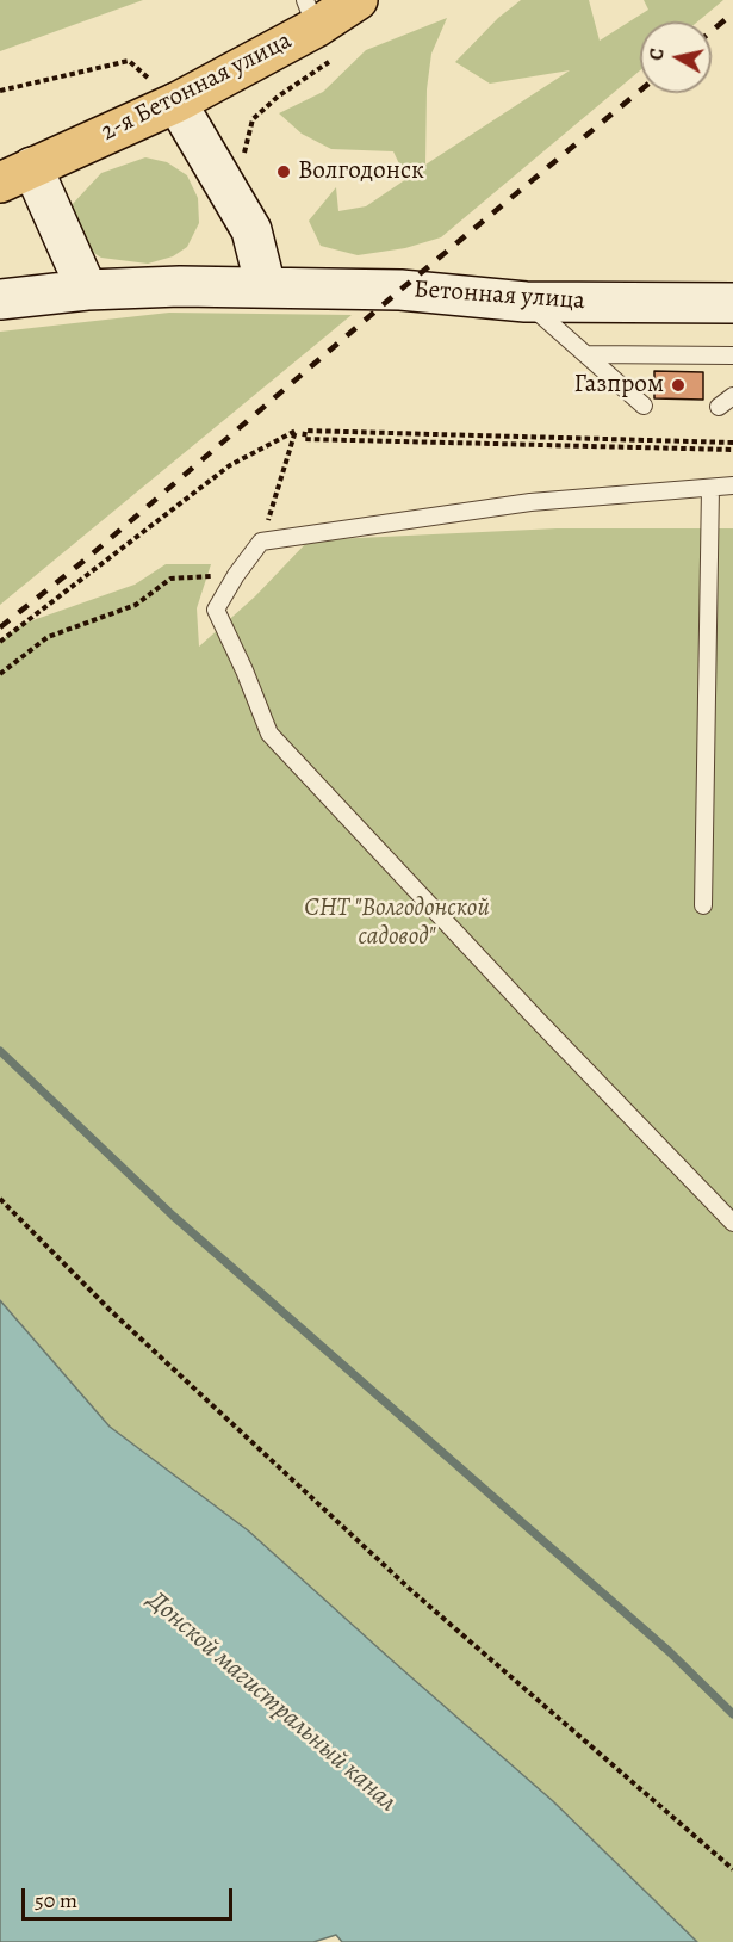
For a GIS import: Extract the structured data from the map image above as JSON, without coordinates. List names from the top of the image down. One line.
{"streets":{"main road":["2-я Бетонная улица","Бетонная улица"]},"water":["Донской магистральный канал"],"parks":["СНТ \"Волгодонской садовод\""],"places":["Волгодонск","Газпром"],"scale_bar":"50 m","north":"left"}
